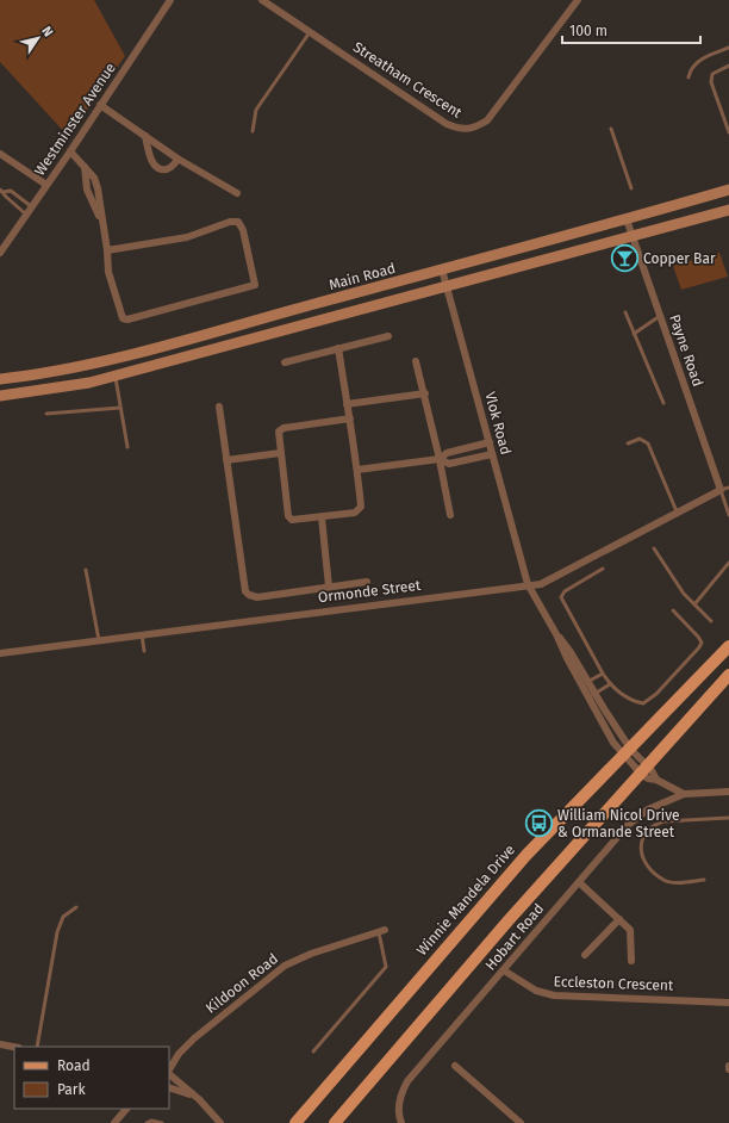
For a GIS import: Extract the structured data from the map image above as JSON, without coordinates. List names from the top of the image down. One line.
{"streets":{"main road":["Main Road","Winnie Mandela Drive"],"street":["Streatham Crescent","Westminster Avenue","Payne Road","Vlok Road","Ormonde Street","Hobart Road","Kildoon Road","Eccleston Crescent"]},"crossings":[["Main Road","Payne Road"],["Main Road","Vlok Road"],["Payne Road","Ormonde Street"],["Vlok Road","Ormonde Street"],["Hobart Road","Eccleston Crescent"]],"places":{"bar":["Copper Bar"],"bus stop":["William Nicol Drive & Ormande Street"]},"legend":["Road","Park"],"scale_bar":"100 m","north":"top right"}
